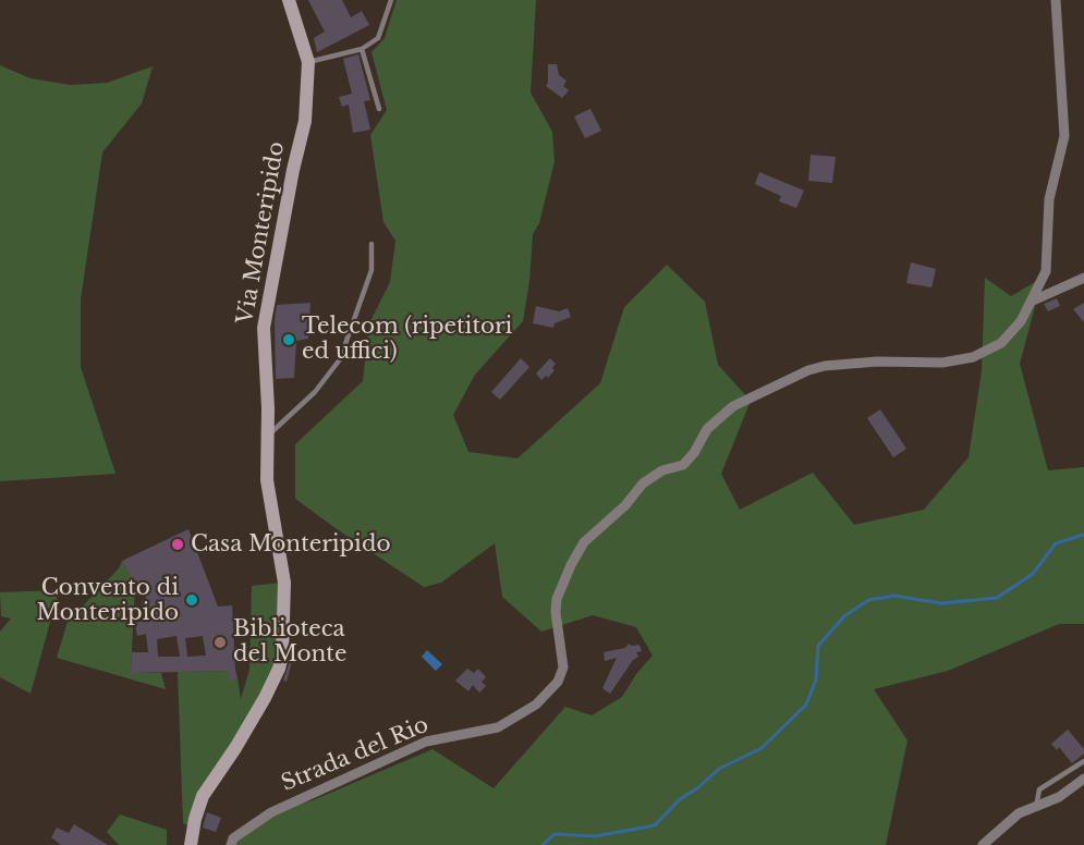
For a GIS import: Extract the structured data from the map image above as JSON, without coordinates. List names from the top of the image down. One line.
{"streets":{"street":["Via Monteripido","Strada del Rio"]},"places":["Telecom (ripetitori ed uffici)","Casa Monteripido","Convento di Monteripido","Biblioteca del Monte"]}
